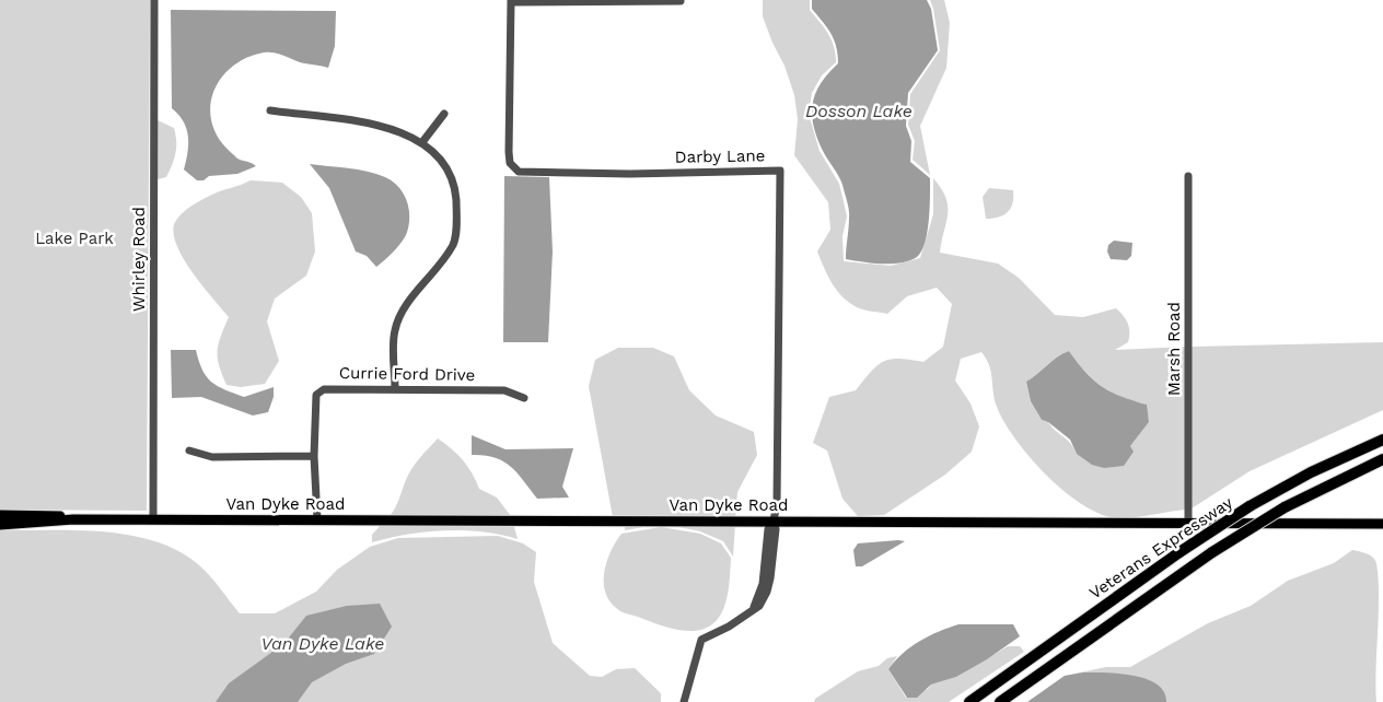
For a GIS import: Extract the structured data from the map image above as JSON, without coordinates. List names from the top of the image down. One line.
{"streets":{"highway":["Veterans Expressway"],"main road":["Van Dyke Road"],"street":["Darby Lane","Whirley Road","Marsh Road","Currie Ford Drive"]},"crossings":[["Darby Lane","Van Dyke Road"],["Whirley Road","Van Dyke Road"],["Marsh Road","Van Dyke Road"],["Currie Ford Drive","Van Dyke Road"]],"water":["Dosson Lake","Van Dyke Lake"],"parks":["Lake Park"]}
